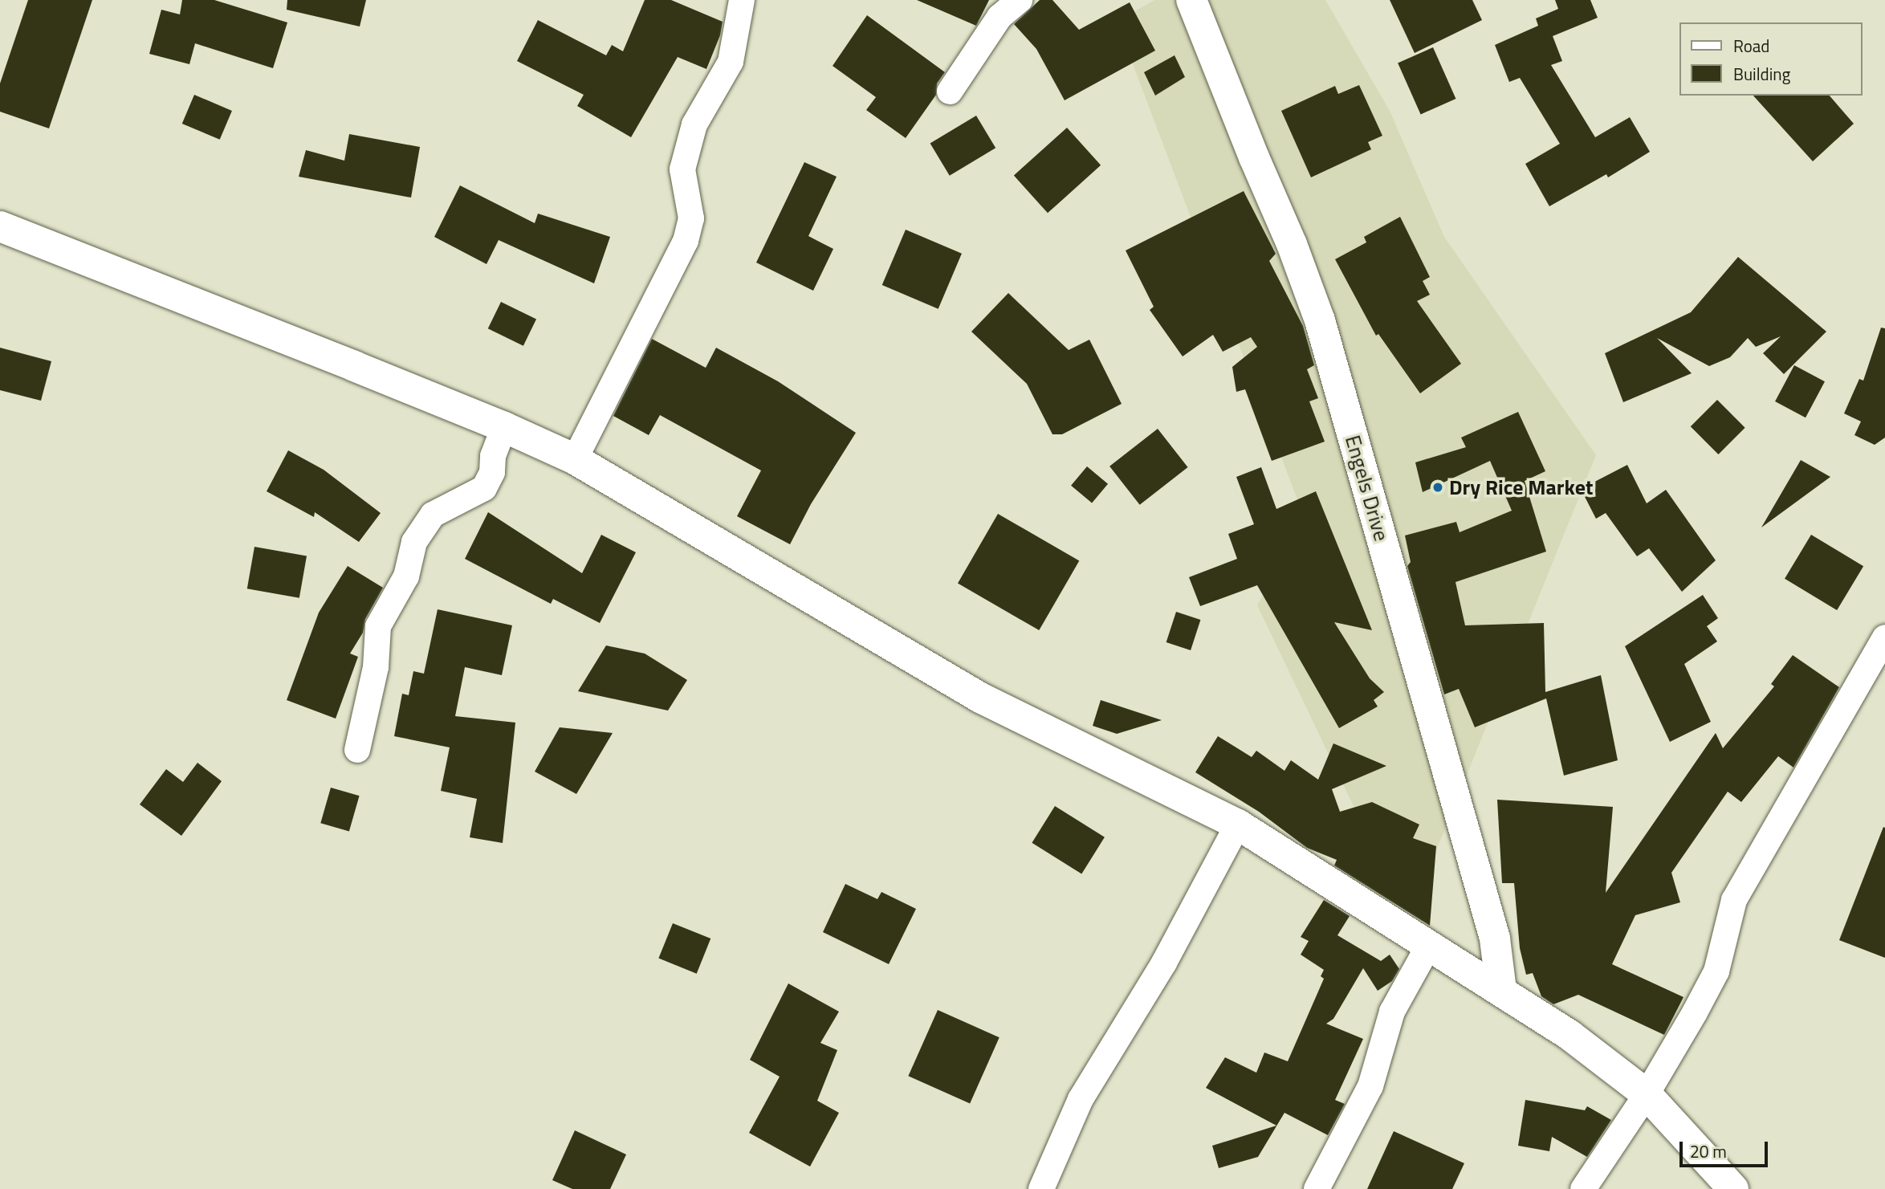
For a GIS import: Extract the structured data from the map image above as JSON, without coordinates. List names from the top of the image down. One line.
{"streets":{"main road":["Engels Drive"]},"places":["Dry Rice Market"],"legend":["Road","Building"],"scale_bar":"20 m"}
